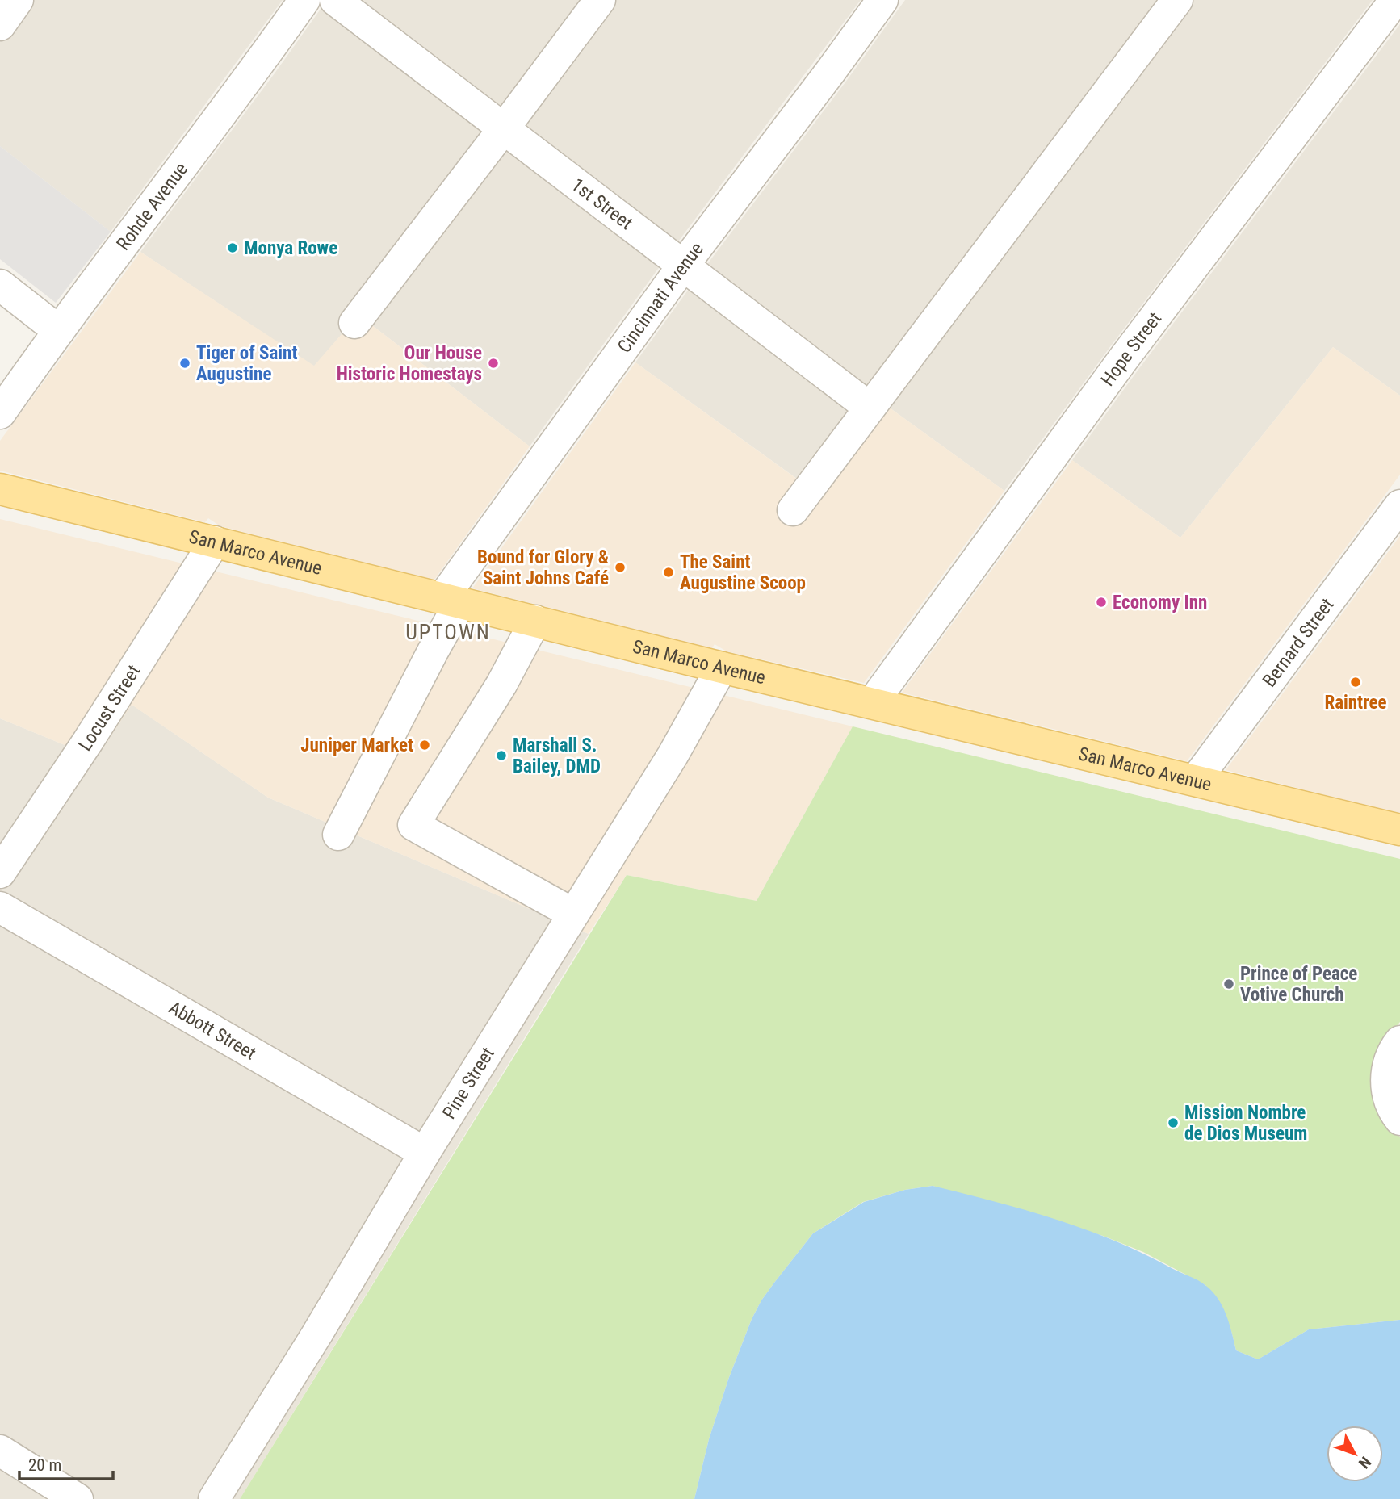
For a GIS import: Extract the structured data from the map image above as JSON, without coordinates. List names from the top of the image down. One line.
{"streets":{"main road":["San Marco Avenue"],"street":["1st Street","Rohde Avenue","Cincinnati Avenue","Hope Street","Bernard Street","Locust Street","Abbott Street","Pine Street"]},"crossings":[["1st Street","Cincinnati Avenue"],["Cincinnati Avenue","San Marco Avenue"],["Hope Street","San Marco Avenue"],["San Marco Avenue","Bernard Street"],["San Marco Avenue","Locust Street"],["San Marco Avenue","Pine Street"],["Abbott Street","Pine Street"]],"districts":["UPTOWN"],"places":["Monya Rowe","Tiger of Saint Augustine","Our House Historic Homestays","Bound for Glory & Saint Johns Café","The Saint Augustine Scoop","Economy Inn","Raintree","Juniper Market","Marshall S. Bailey, DMD","Prince of Peace Votive Church","Mission Nombre de Dios Museum"],"scale_bar":"20 m","north":"bottom right"}
